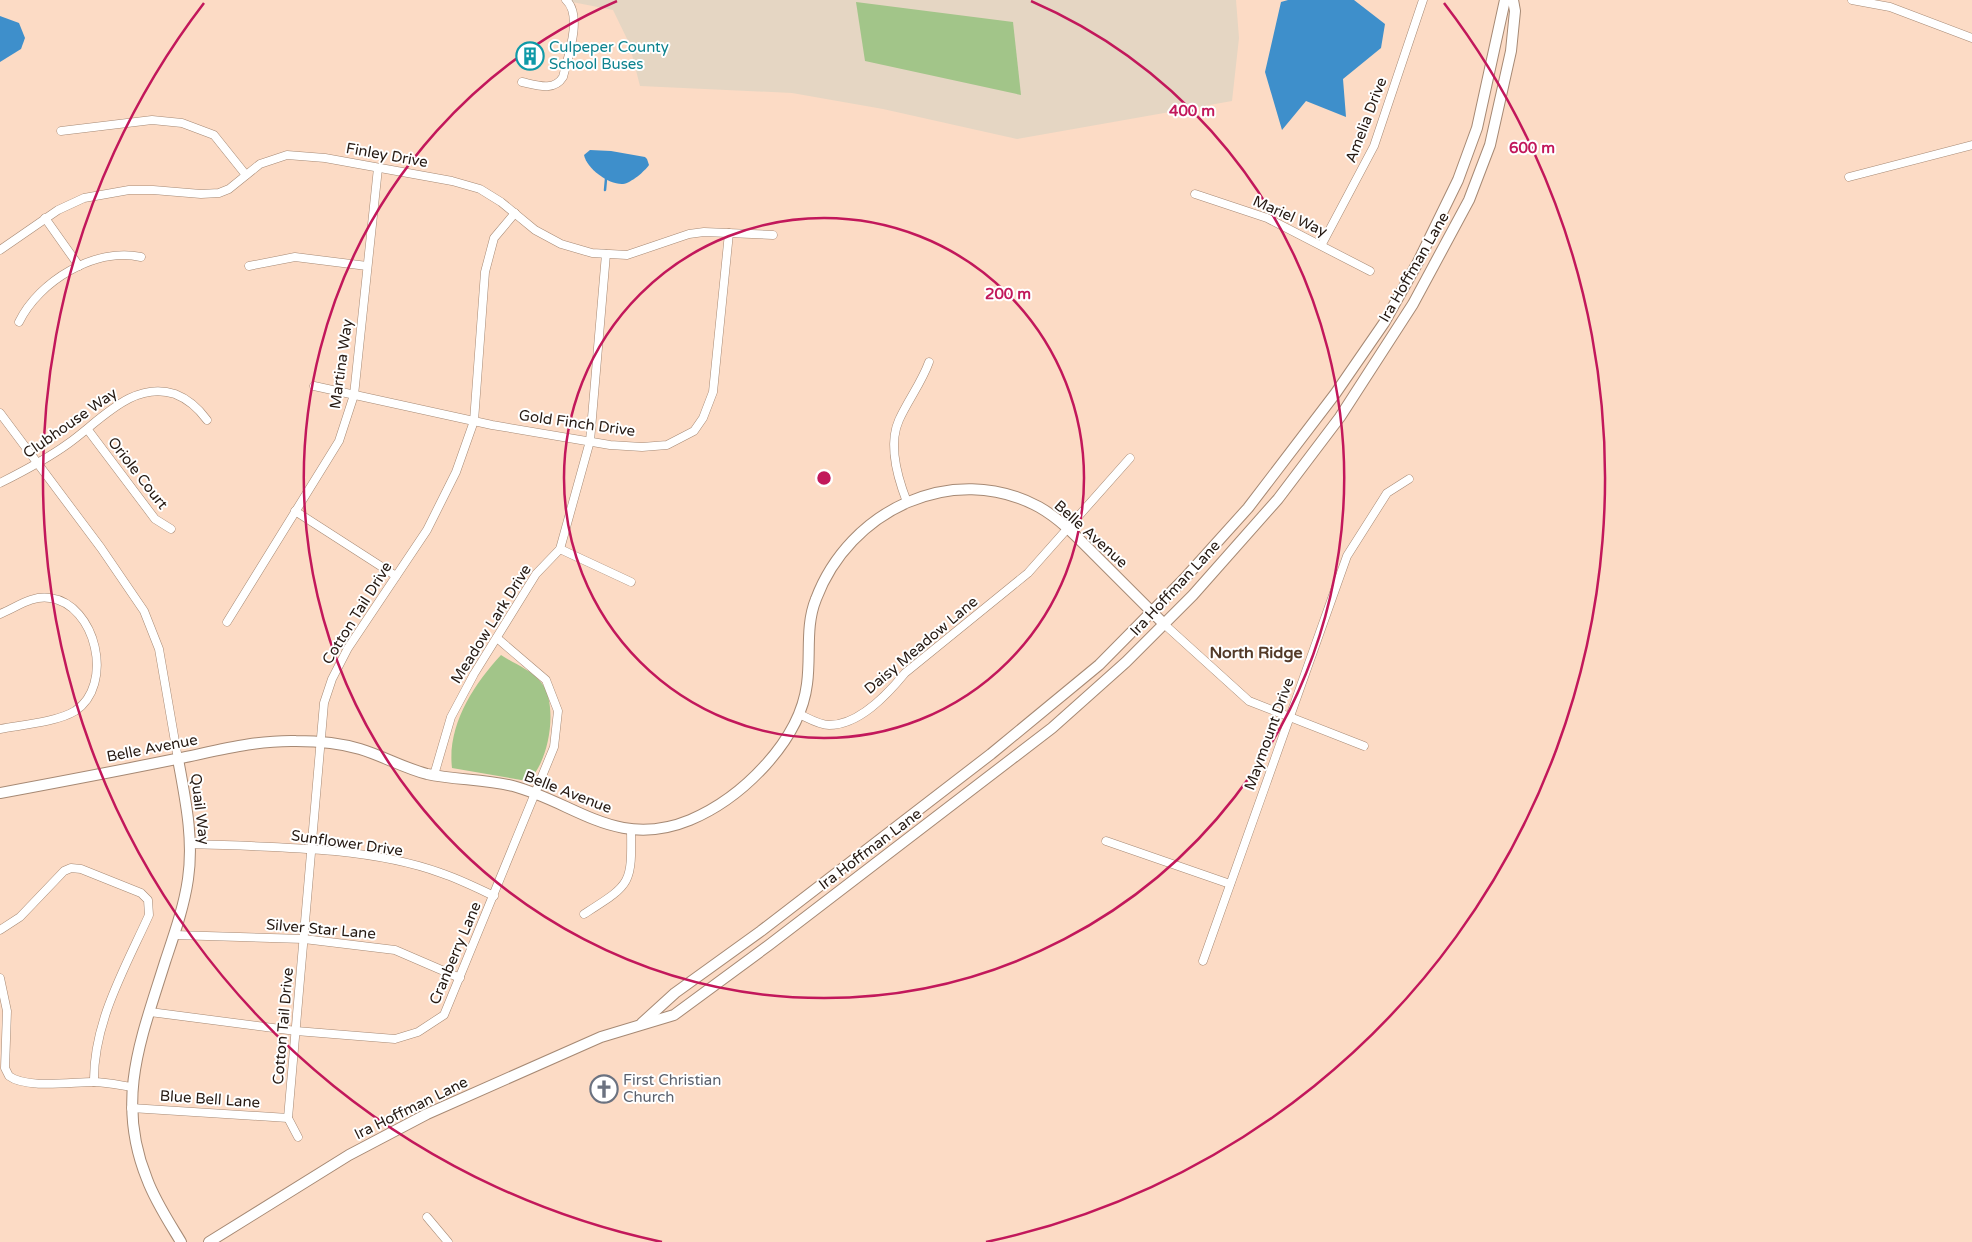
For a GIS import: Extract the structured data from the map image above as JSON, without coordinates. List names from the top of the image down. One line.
{"streets":{"main road":["Ira Hoffman Lane","Belle Avenue","Quail Way"],"street":["Amelia Drive","Finley Drive","Mariel Way","Martina Way","Clubhouse Way","Gold Finch Drive","Oriole Court","Cotton Tail Drive","Meadow Lark Drive","Daisy Meadow Lane","Maymount Drive","Sunflower Drive","Silver Star Lane","Cranberry Lane","Blue Bell Lane"]},"crossings":[["Amelia Drive","Mariel Way"],["Finley Drive","Martina Way"],["Finley Drive","Gold Finch Drive"],["Finley Drive","Cotton Tail Drive"],["Finley Drive","Meadow Lark Drive"],["Ira Hoffman Lane","Belle Avenue"],["Martina Way","Gold Finch Drive"],["Clubhouse Way","Oriole Court"],["Clubhouse Way","Quail Way"],["Gold Finch Drive","Cotton Tail Drive"],["Gold Finch Drive","Meadow Lark Drive"],["Belle Avenue","Cotton Tail Drive"],["Belle Avenue","Meadow Lark Drive"],["Belle Avenue","Daisy Meadow Lane"],["Belle Avenue","Maymount Drive"],["Belle Avenue","Quail Way"],["Belle Avenue","Cranberry Lane"],["Cotton Tail Drive","Sunflower Drive"],["Cotton Tail Drive","Silver Star Lane"],["Cotton Tail Drive","Cranberry Lane"],["Cotton Tail Drive","Blue Bell Lane"],["Meadow Lark Drive","Cranberry Lane"],["Quail Way","Sunflower Drive"],["Quail Way","Silver Star Lane"],["Quail Way","Cranberry Lane"],["Quail Way","Blue Bell Lane"],["Sunflower Drive","Cranberry Lane"],["Silver Star Lane","Cranberry Lane"]],"districts":["North Ridge"],"places":{"building":["Culpeper County School Buses"],"church":["First Christian Church"]},"rings":["400 m","600 m","200 m"]}
